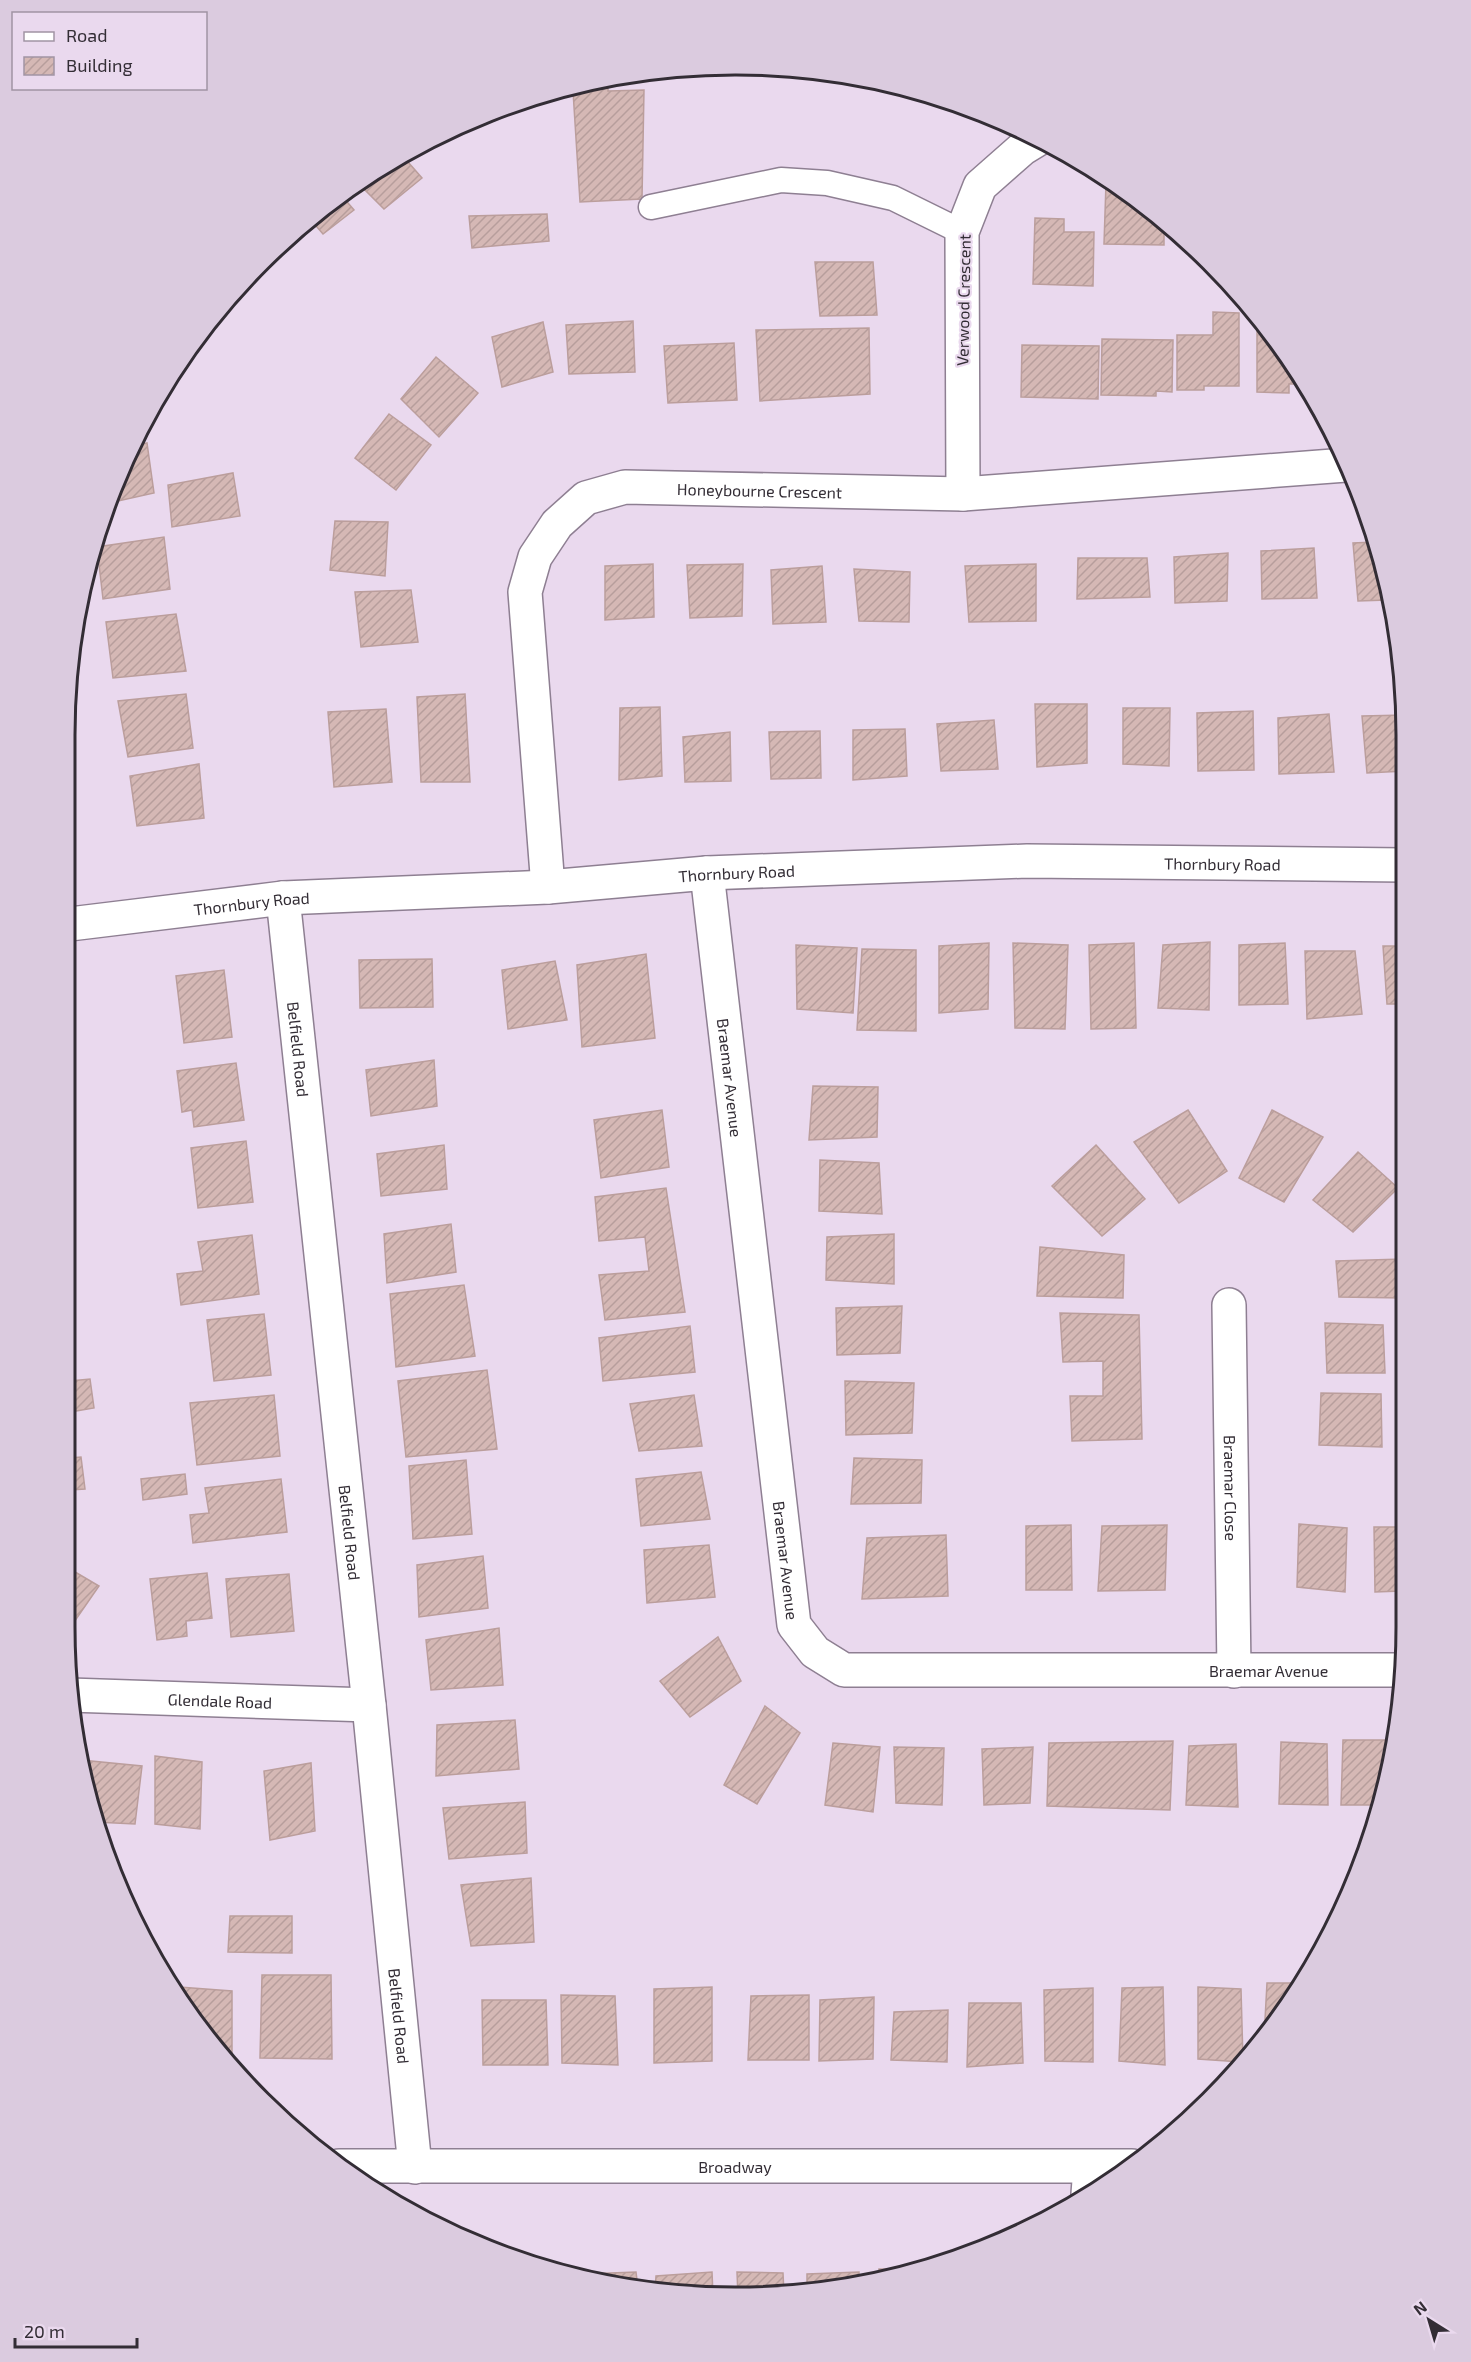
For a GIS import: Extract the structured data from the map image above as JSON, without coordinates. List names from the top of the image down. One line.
{"streets":{"street":["Verwood Crescent","Honeybourne Crescent","Thornbury Road","Belfield Road","Braemar Avenue","Braemar Close","Glendale Road","Broadway"]},"crossings":[["Verwood Crescent","Honeybourne Crescent"],["Honeybourne Crescent","Thornbury Road"],["Thornbury Road","Belfield Road"],["Thornbury Road","Braemar Avenue"],["Belfield Road","Glendale Road"],["Belfield Road","Broadway"],["Braemar Avenue","Braemar Close"]],"legend":["Road","Building"],"scale_bar":"20 m","north":"top left"}
